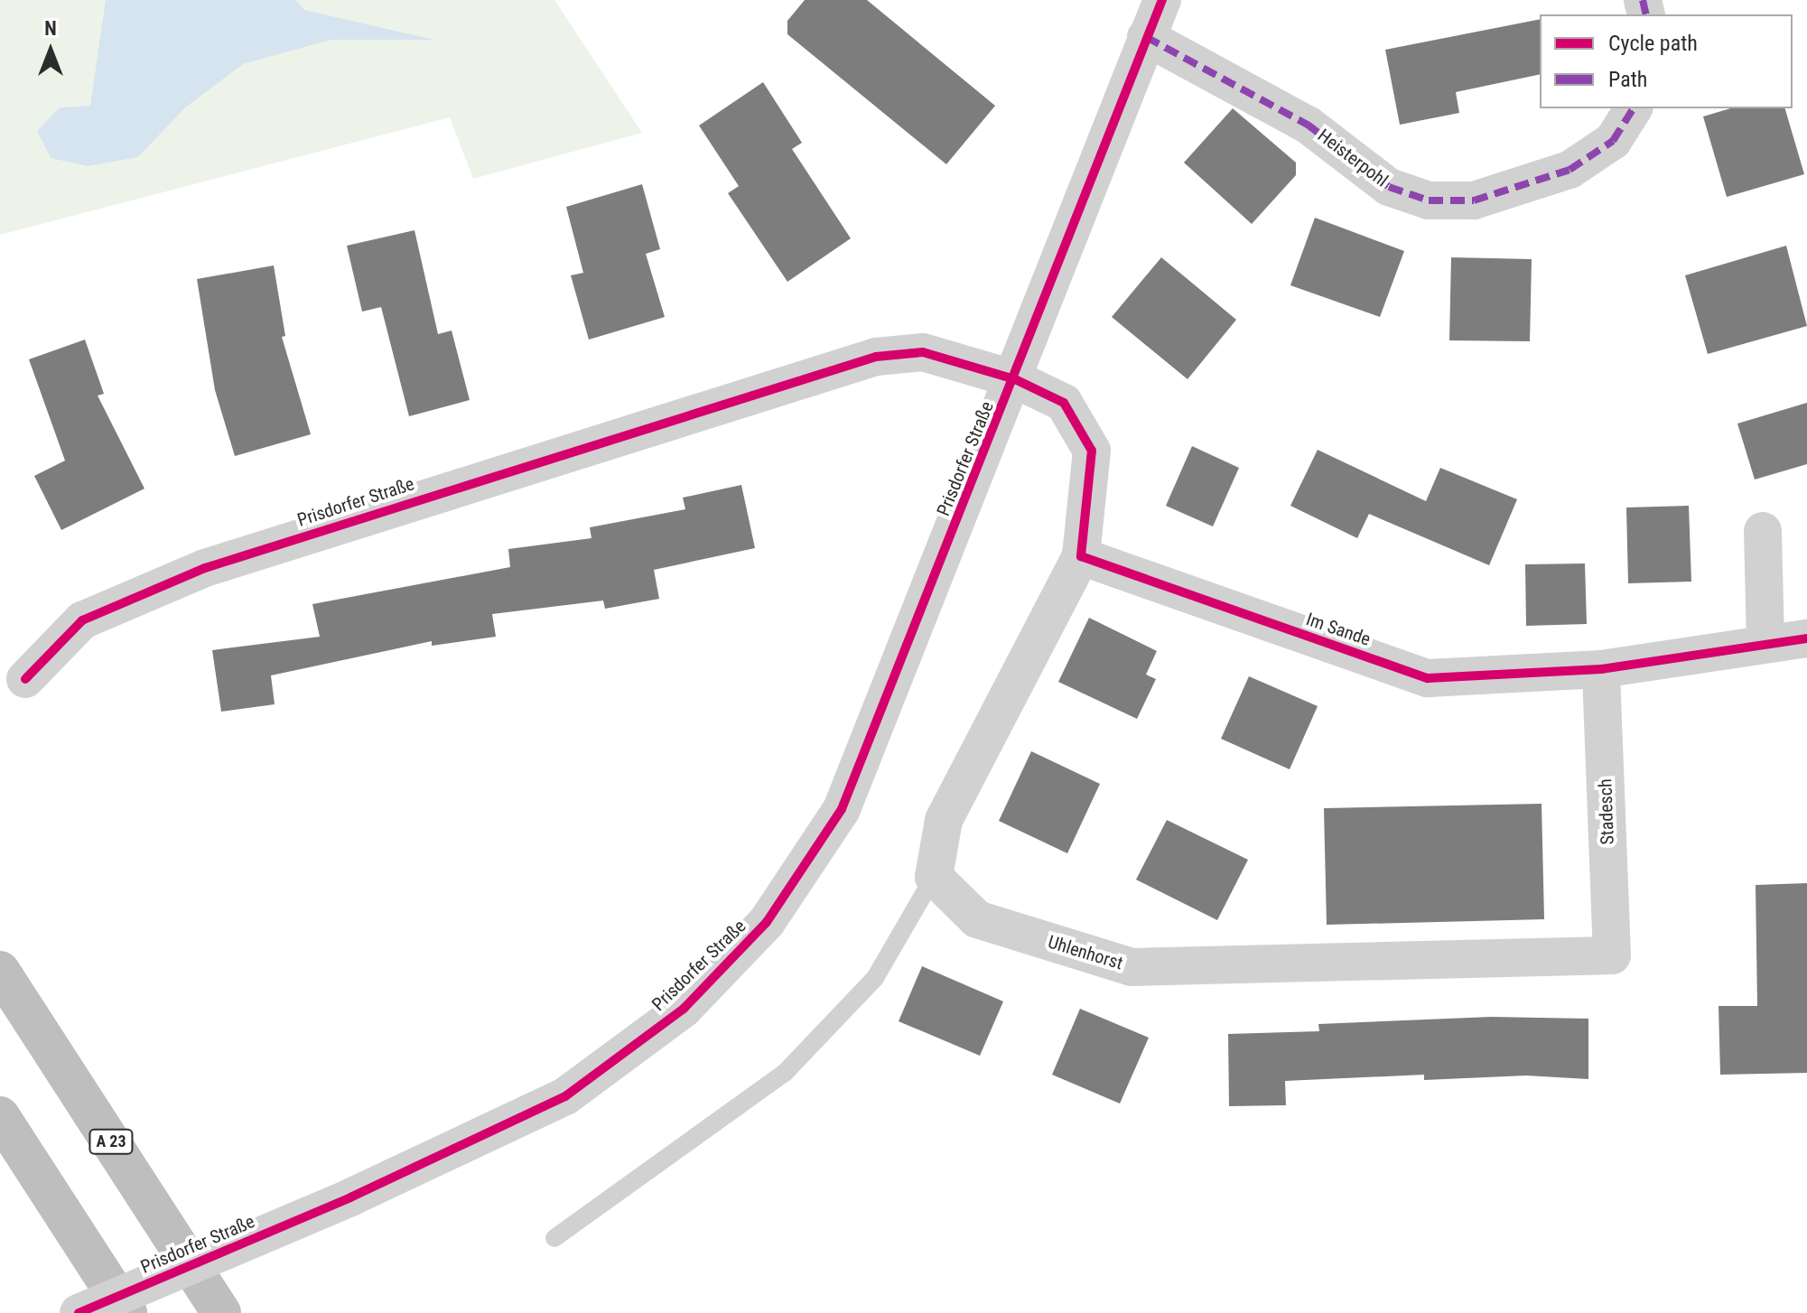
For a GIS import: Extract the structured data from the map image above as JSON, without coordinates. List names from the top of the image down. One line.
{"streets":{"highway":["A 23"],"street":["Heisterpohl","Prisdorfer Straße","Im Sande","Stadesch","Uhlenhorst"]},"crossings":[["Heisterpohl","Prisdorfer Straße"],["Im Sande","Stadesch"],["Stadesch","Uhlenhorst"]],"legend":["Cycle path","Path"],"north":"top"}
